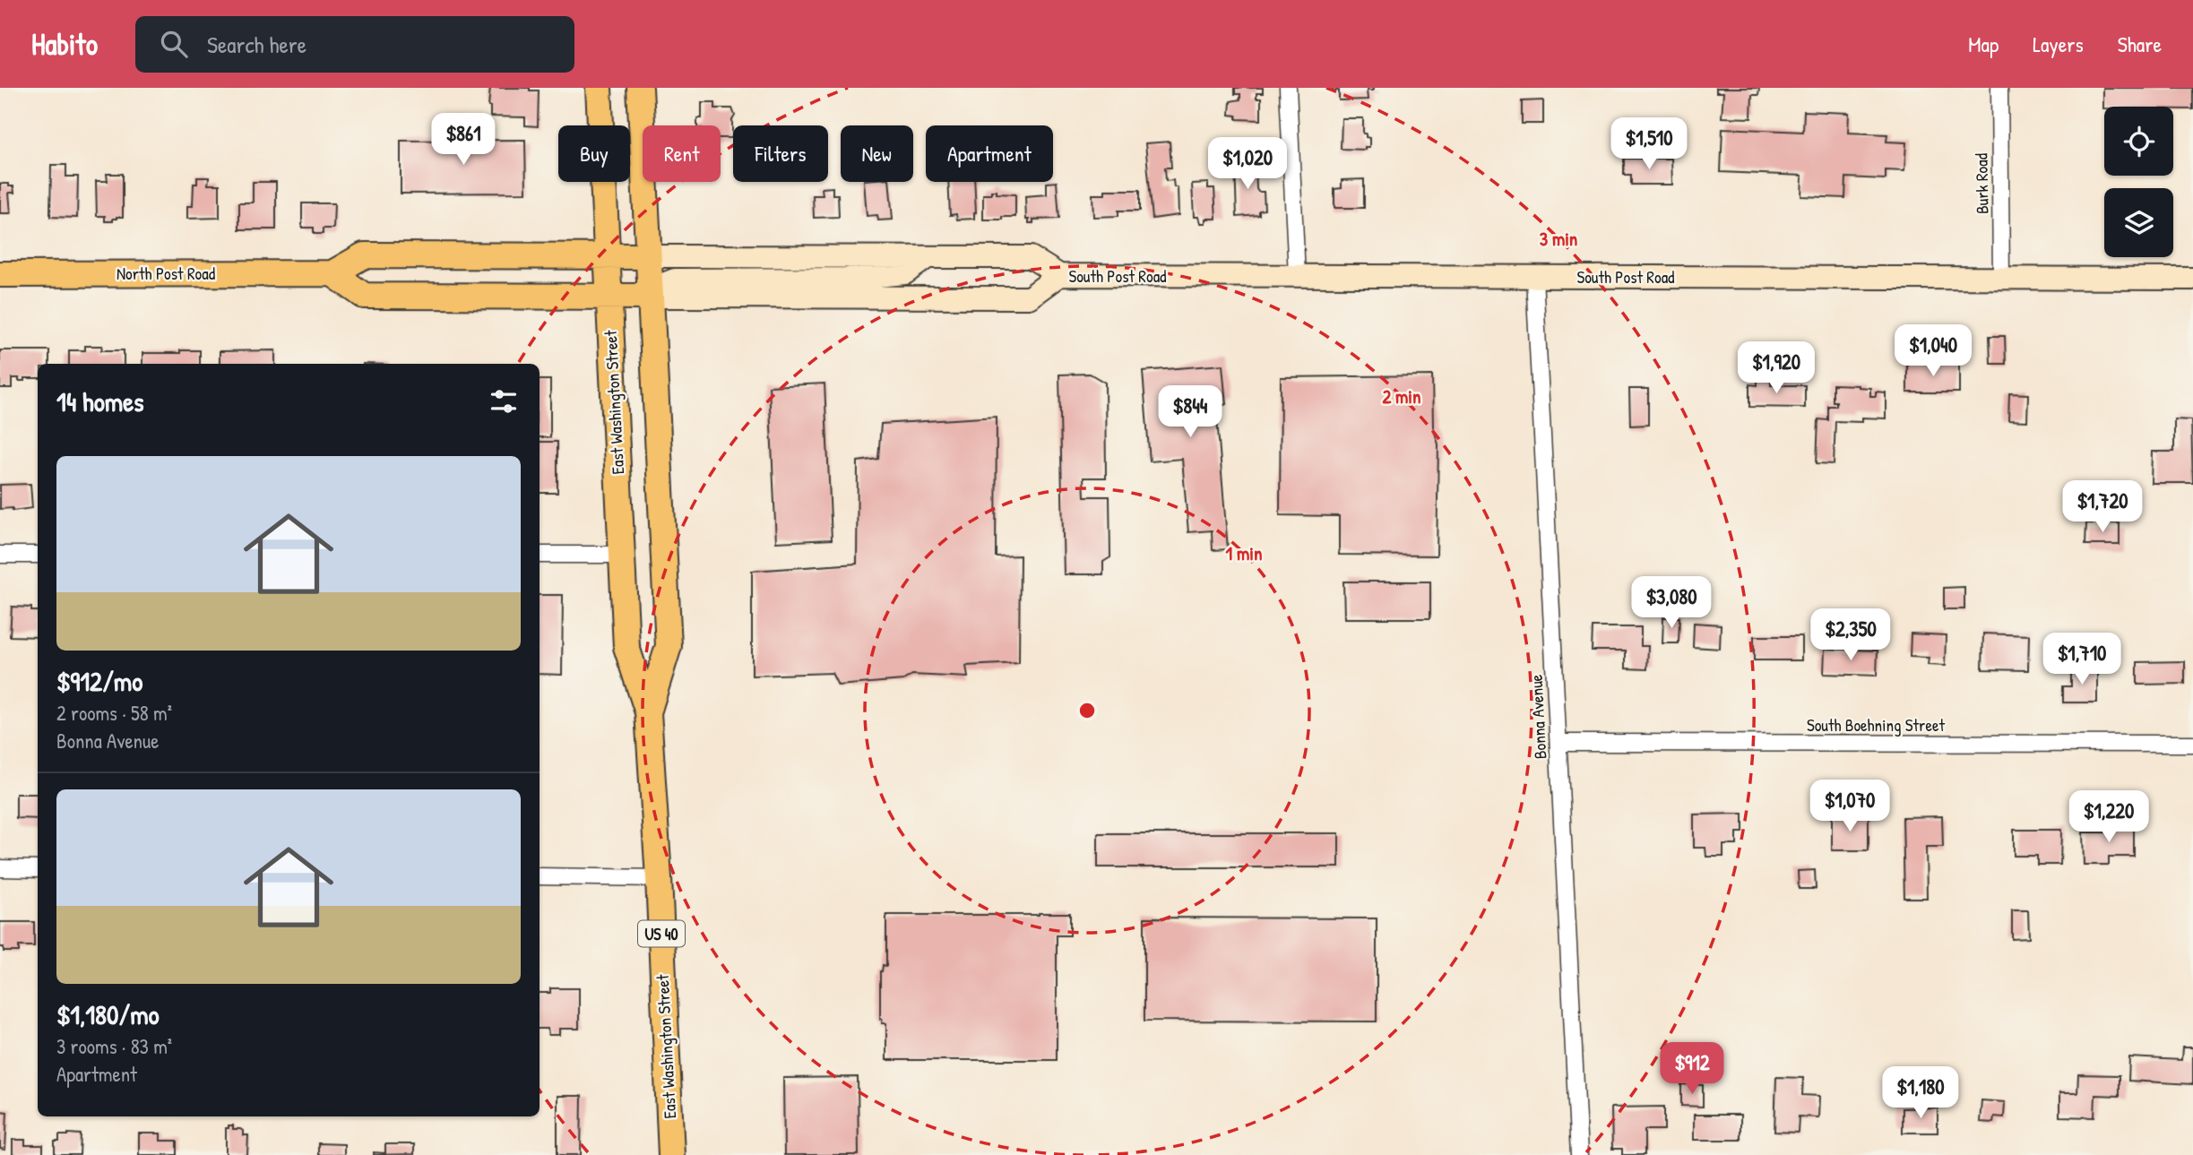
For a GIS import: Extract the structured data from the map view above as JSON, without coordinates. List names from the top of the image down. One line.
{"streets":{"main road":["North Post Road","South Post Road","East Washington Street","US 40"],"street":["Burk Road","Bonna Avenue","South Boehning Street"]},"crossings":[["Burk Road","South Post Road"],["North Post Road","South Post Road"],["North Post Road","East Washington Street"],["South Post Road","East Washington Street"],["South Post Road","Bonna Avenue"],["Bonna Avenue","South Boehning Street"]],"page":{"header":"Habito","search":"Search here","nav":["Map","Layers","Share"],"price":["$861","$1,510","$1,020","$1,040","$1,920","$844","$1,720","$3,080","$2,350","$1,710","$1,070","$1,220","$912","$1,180"],"chip":["Buy","Rent","Filters","New","Apartment"],"heading":"14 homes","list":[{"name":"$912/mo","note":"2 rooms · 58 m² · Bonna Avenue"},{"name":"$1,180/mo","note":"3 rooms · 83 m² · Apartment"}]},"rings":["3 min","2 min","1 min"]}
